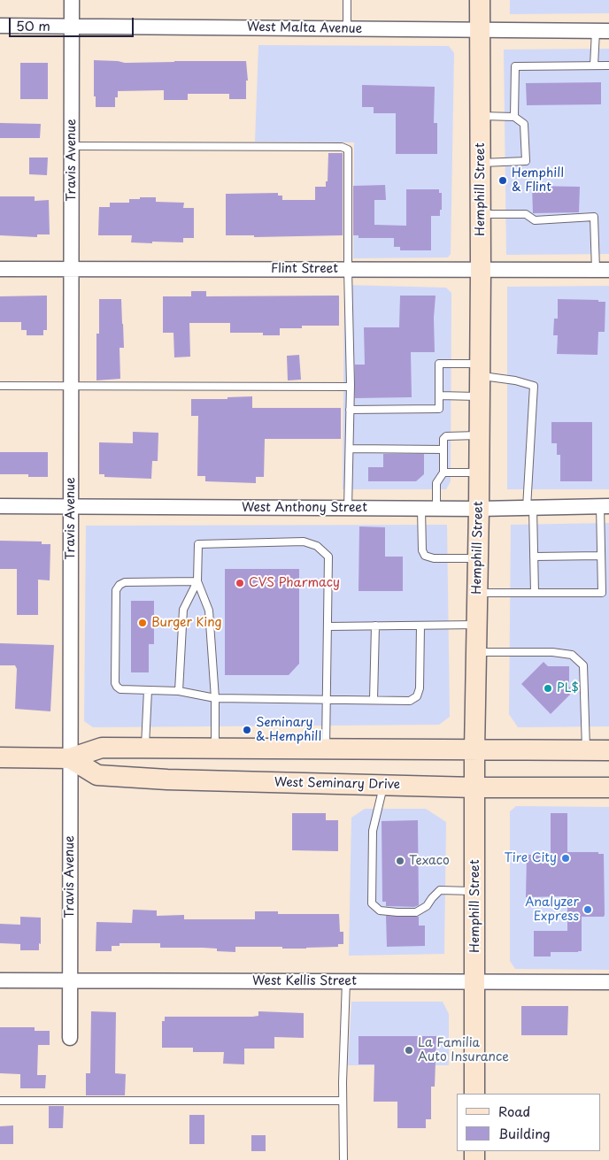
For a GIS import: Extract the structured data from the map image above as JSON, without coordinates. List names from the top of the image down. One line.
{"streets":{"main road":["Hemphill Street","West Seminary Drive"],"street":["West Malta Avenue","Travis Avenue","Flint Street","West Anthony Street","West Kellis Street"]},"crossings":[["West Malta Avenue","Travis Avenue"],["West Malta Avenue","Hemphill Street"],["Travis Avenue","Flint Street"],["Travis Avenue","West Anthony Street"],["Travis Avenue","West Seminary Drive"],["Travis Avenue","West Kellis Street"],["Hemphill Street","Flint Street"],["Hemphill Street","West Anthony Street"],["Hemphill Street","West Seminary Drive"],["Hemphill Street","West Kellis Street"]],"places":["Hemphill & Flint","CVS Pharmacy","Burger King","PL$","Seminary & Hemphill","Tire City","Texaco","Analyzer Express","La Familia Auto Insurance"],"legend":["Road","Building"],"scale_bar":"50 m"}
